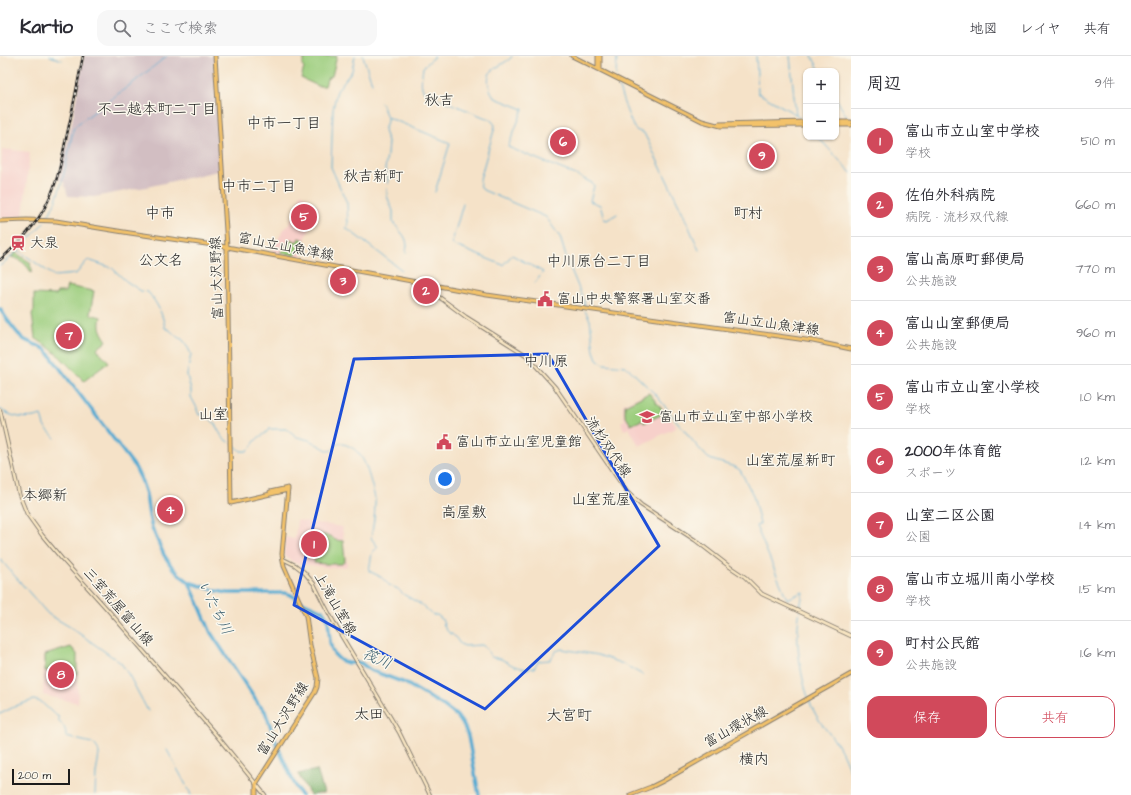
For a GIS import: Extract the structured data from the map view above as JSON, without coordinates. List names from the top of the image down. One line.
{"streets":{"main road":["富山立山魚津線","富山大沢野線","流杉双代線","上滝山室線","三室荒屋富山線","富山環状線"]},"crossings":[["富山立山魚津線","富山大沢野線"],["富山立山魚津線","流杉双代線"],["富山大沢野線","上滝山室線"],["富山大沢野線","三室荒屋富山線"]],"districts":["秋吉","不二越本町二丁目","中市一丁目","秋吉新町","中市二丁目","中市","町村","公文名","中川原台二丁目","中川原","山室","山室荒屋新町","本郷新","山室荒屋","高屋敷","太田","大宮町","横内"],"water":["いたち川","筏川"],"places":{"station":["大泉"],"public building":["富山中央警察署山室交番","富山市立山室児童館"],"school or university":["富山市立山室中部小学校"]},"scale_bar":"200 m","page":{"header":"Kartio","search":"ここで検索","nav":["地図","レイヤ","共有"],"heading":["周辺","9件"],"map_buttons":["+","−"],"list":[{"mark":"1","name":"富山市立山室中学校","note":"学校","value":"510 m"},{"mark":"2","name":"佐伯外科病院","note":"病院 · 流杉双代線","value":"660 m"},{"mark":"3","name":"富山高原町郵便局","note":"公共施設","value":"770 m"},{"mark":"4","name":"富山山室郵便局","note":"公共施設","value":"960 m"},{"mark":"5","name":"富山市立山室小学校","note":"学校","value":"1.0 km"},{"mark":"6","name":"2000年体育館","note":"スポーツ","value":"1.2 km"},{"mark":"7","name":"山室二区公園","note":"公園","value":"1.4 km"},{"mark":"8","name":"富山市立堀川南小学校","note":"学校","value":"1.5 km"},{"mark":"9","name":"町村公民館","note":"公共施設","value":"1.6 km"}],"pins":["6","9","5","3","2","7","4","1","8"],"buttons":["保存","共有"],"scale":"200 m"}}
